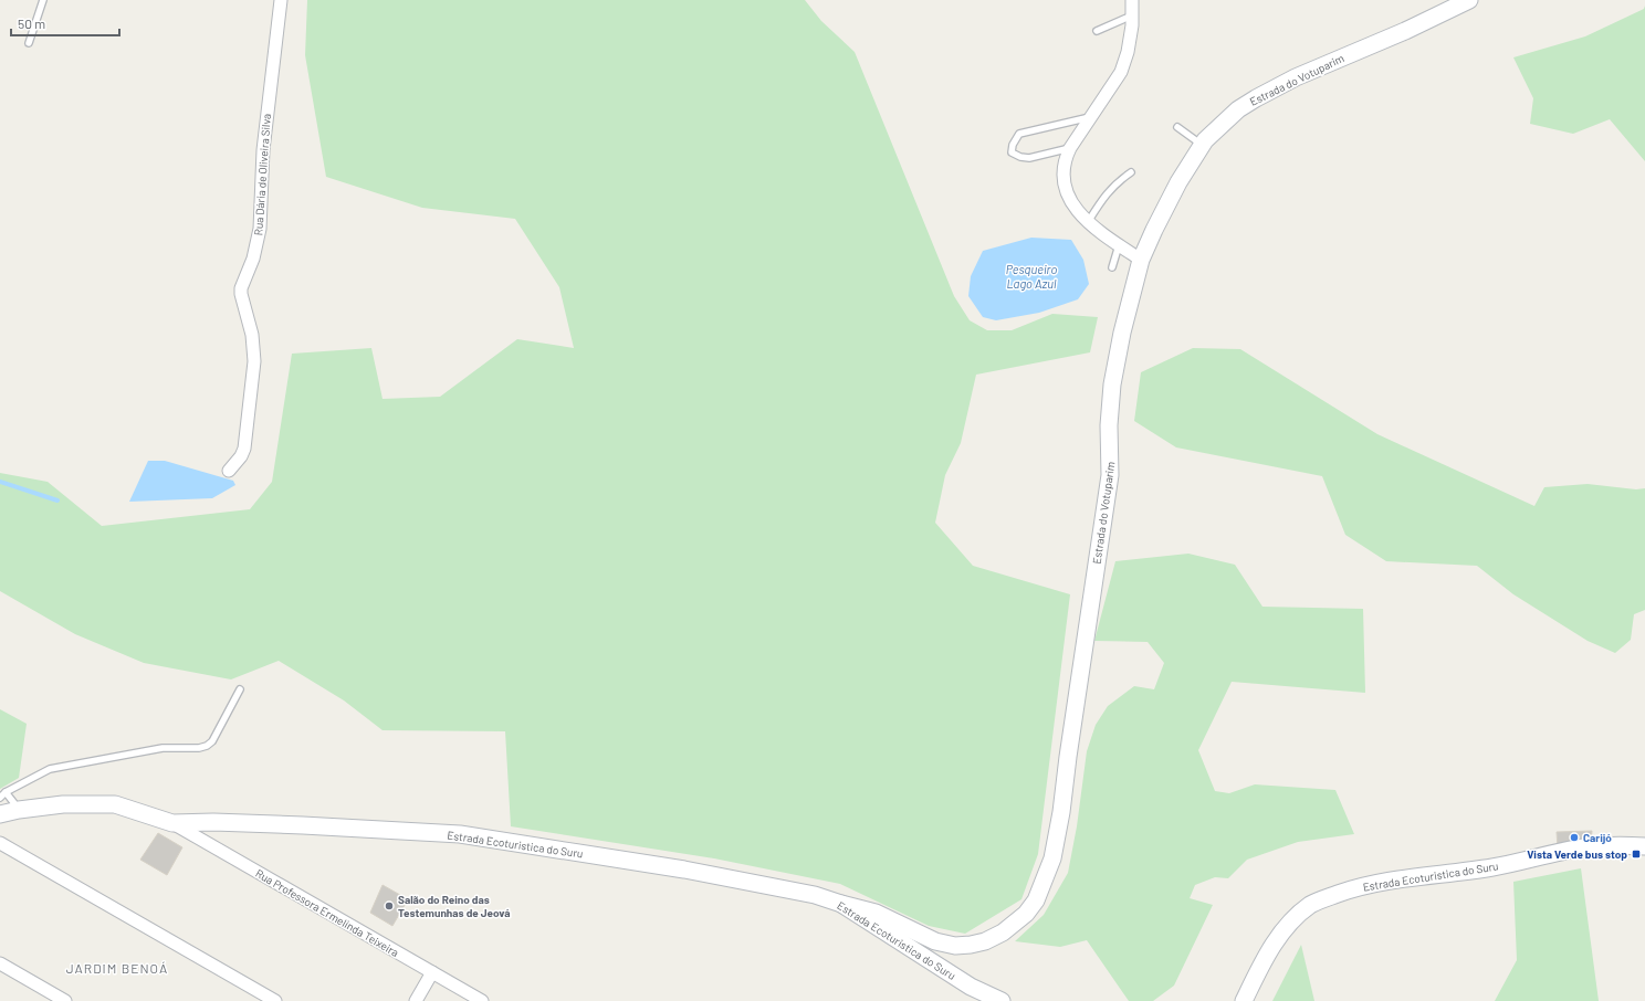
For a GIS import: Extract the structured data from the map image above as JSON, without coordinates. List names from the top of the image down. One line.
{"streets":{"main road":["Estrada do Votuparim","Estrada Ecoturistica do Suru"],"street":["Rua Dária de Oliveira Silva","Rua Professora Ermelinda Teixeira"]},"crossings":[["Estrada do Votuparim","Estrada Ecoturistica do Suru"],["Estrada Ecoturistica do Suru","Rua Professora Ermelinda Teixeira"]],"districts":["JARDIM BENOÁ"],"water":["Pesqueiro Lago Azul"],"places":{"other":["Carijó","Salão do Reino das Testemunhas de Jeová"],"transit":["Vista Verde bus stop"]},"scale_bar":"50 m"}
